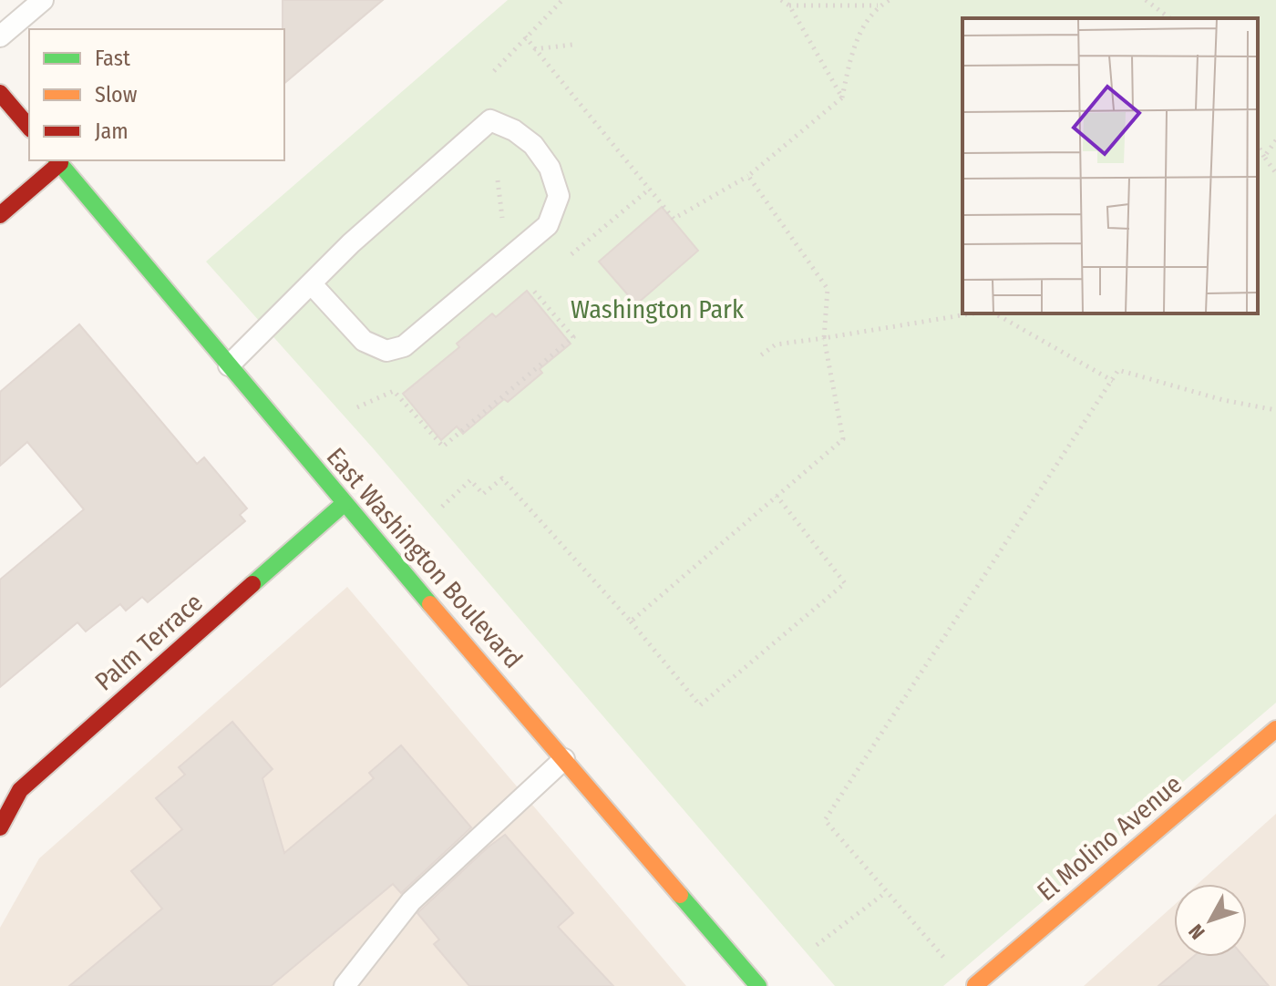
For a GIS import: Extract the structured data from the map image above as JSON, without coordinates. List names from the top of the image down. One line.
{"streets":{"main road":["East Washington Boulevard","Palm Terrace","El Molino Avenue"]},"crossings":[["East Washington Boulevard","Palm Terrace"]],"parks":["Washington Park"],"legend":["Fast","Slow","Jam"],"north":"bottom left"}
